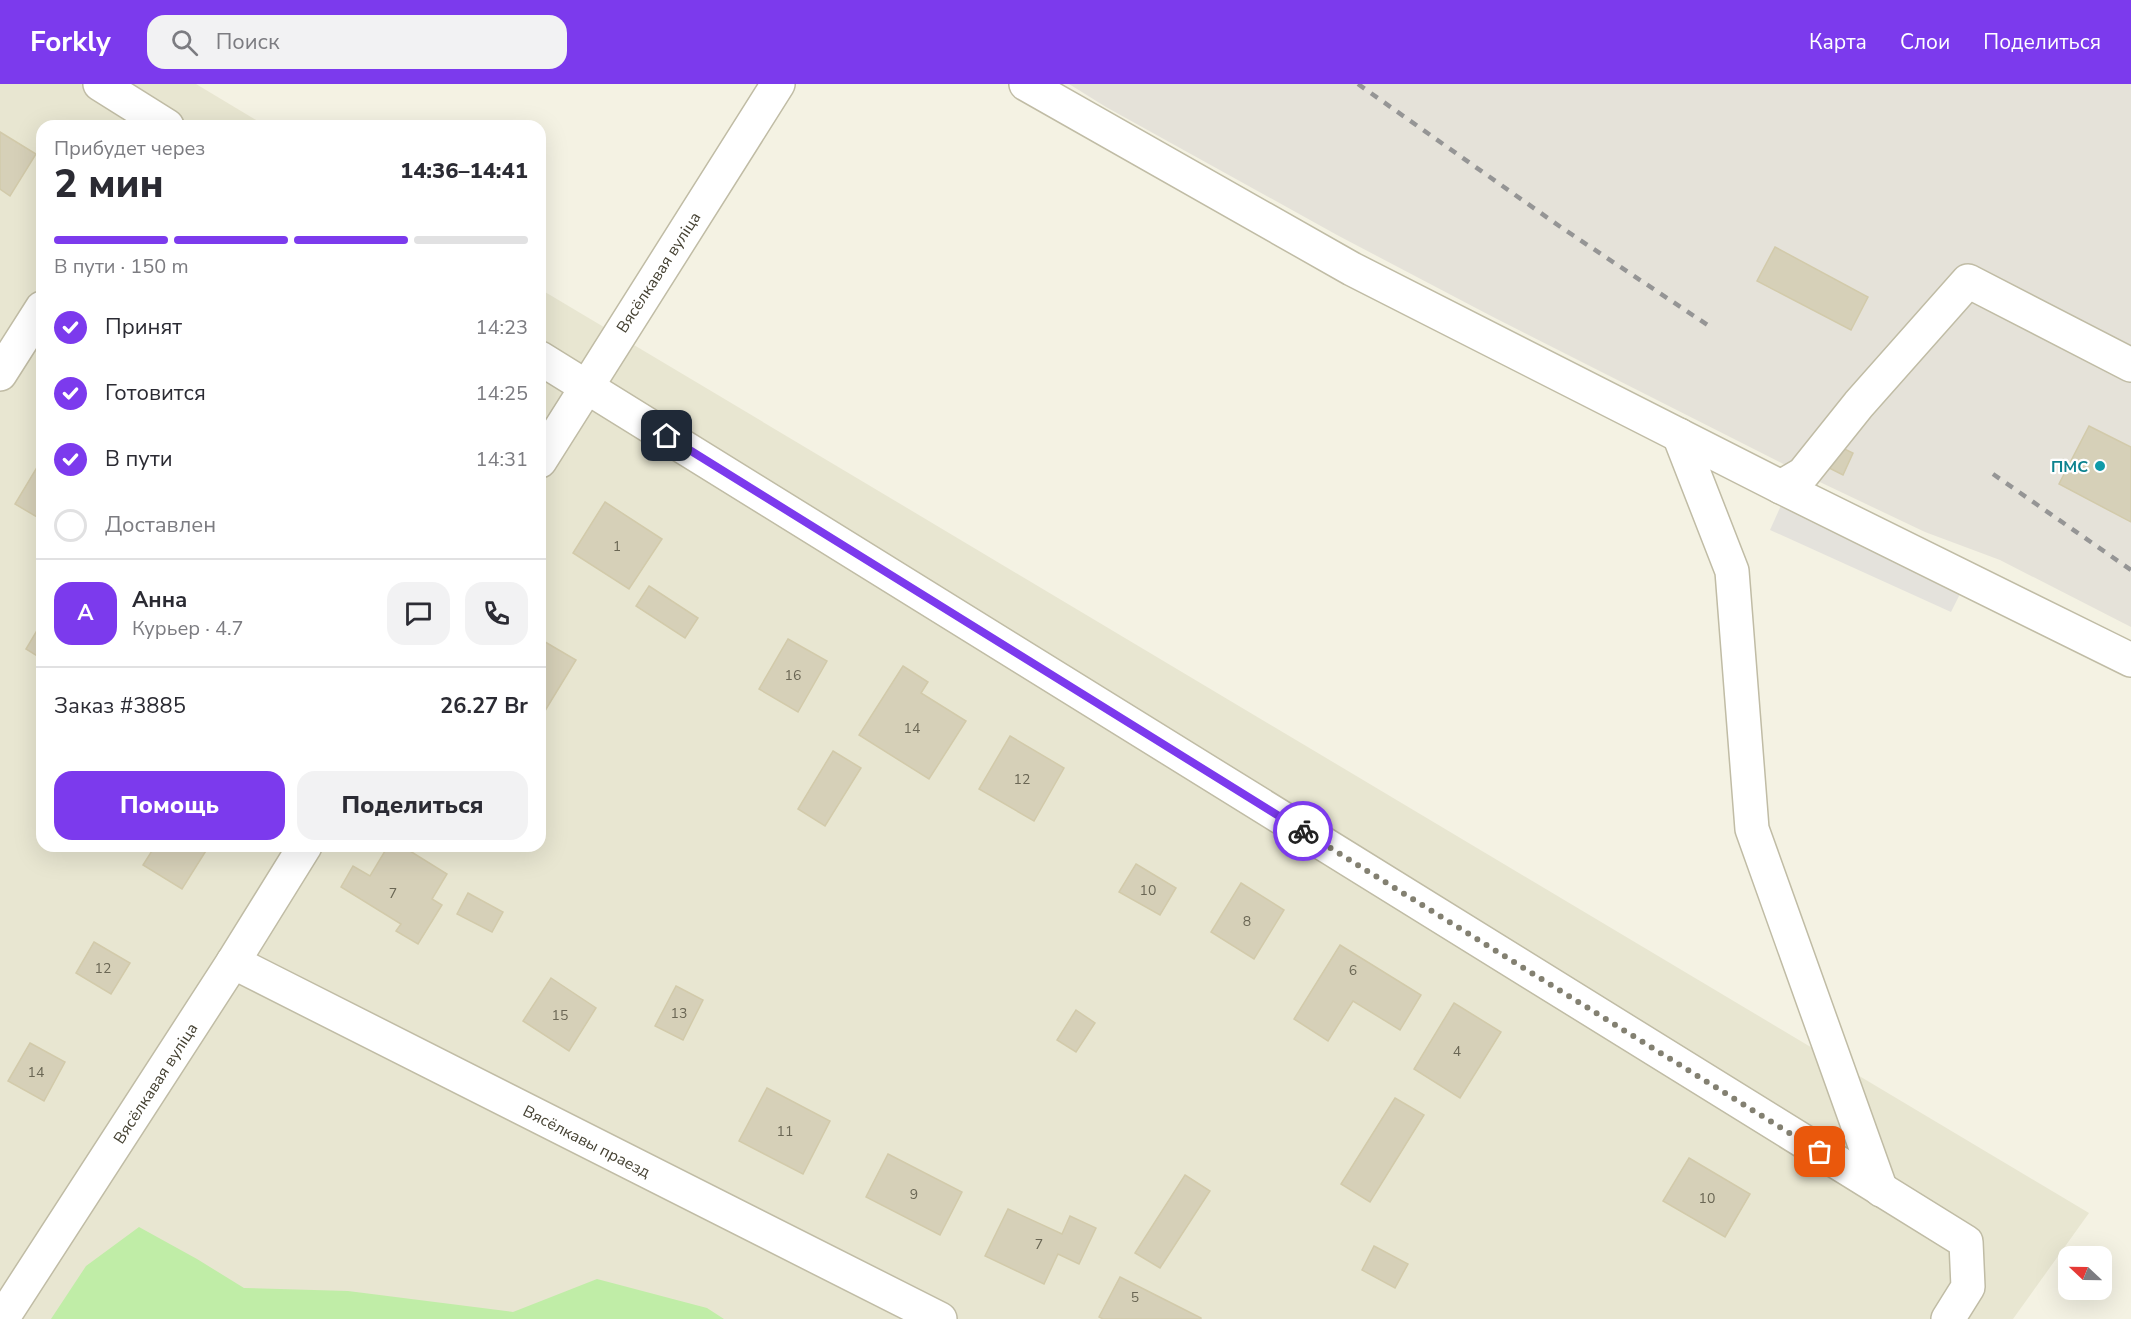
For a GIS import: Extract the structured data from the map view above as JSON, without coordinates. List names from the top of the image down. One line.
{"streets":{"street":["Вясёлкавая вуліца","Вясёлкавы праезд"]},"crossings":[["Вясёлкавая вуліца","Вясёлкавы праезд"]],"places":["ПМС"],"house_numbers":["1","16","14","12","10","7","8","12","6","13","15","4","14","11","9","10","7","5"],"north":"left","page":{"header":"Forkly","search":"Поиск","nav":["Карта","Слои","Поделиться"],"heading":["2 мин","Прибудет через","14:36–14:41"],"panel":["Анна","Курьер · 4.7","Заказ #3885","26.27 Br"],"bar":"В пути · 150 m","list":[["Принят","14:23"],["Готовится","14:25"],["В пути","14:31"],"Доставлен"],"round":"А","buttons":["Помощь","Поделиться"]}}
